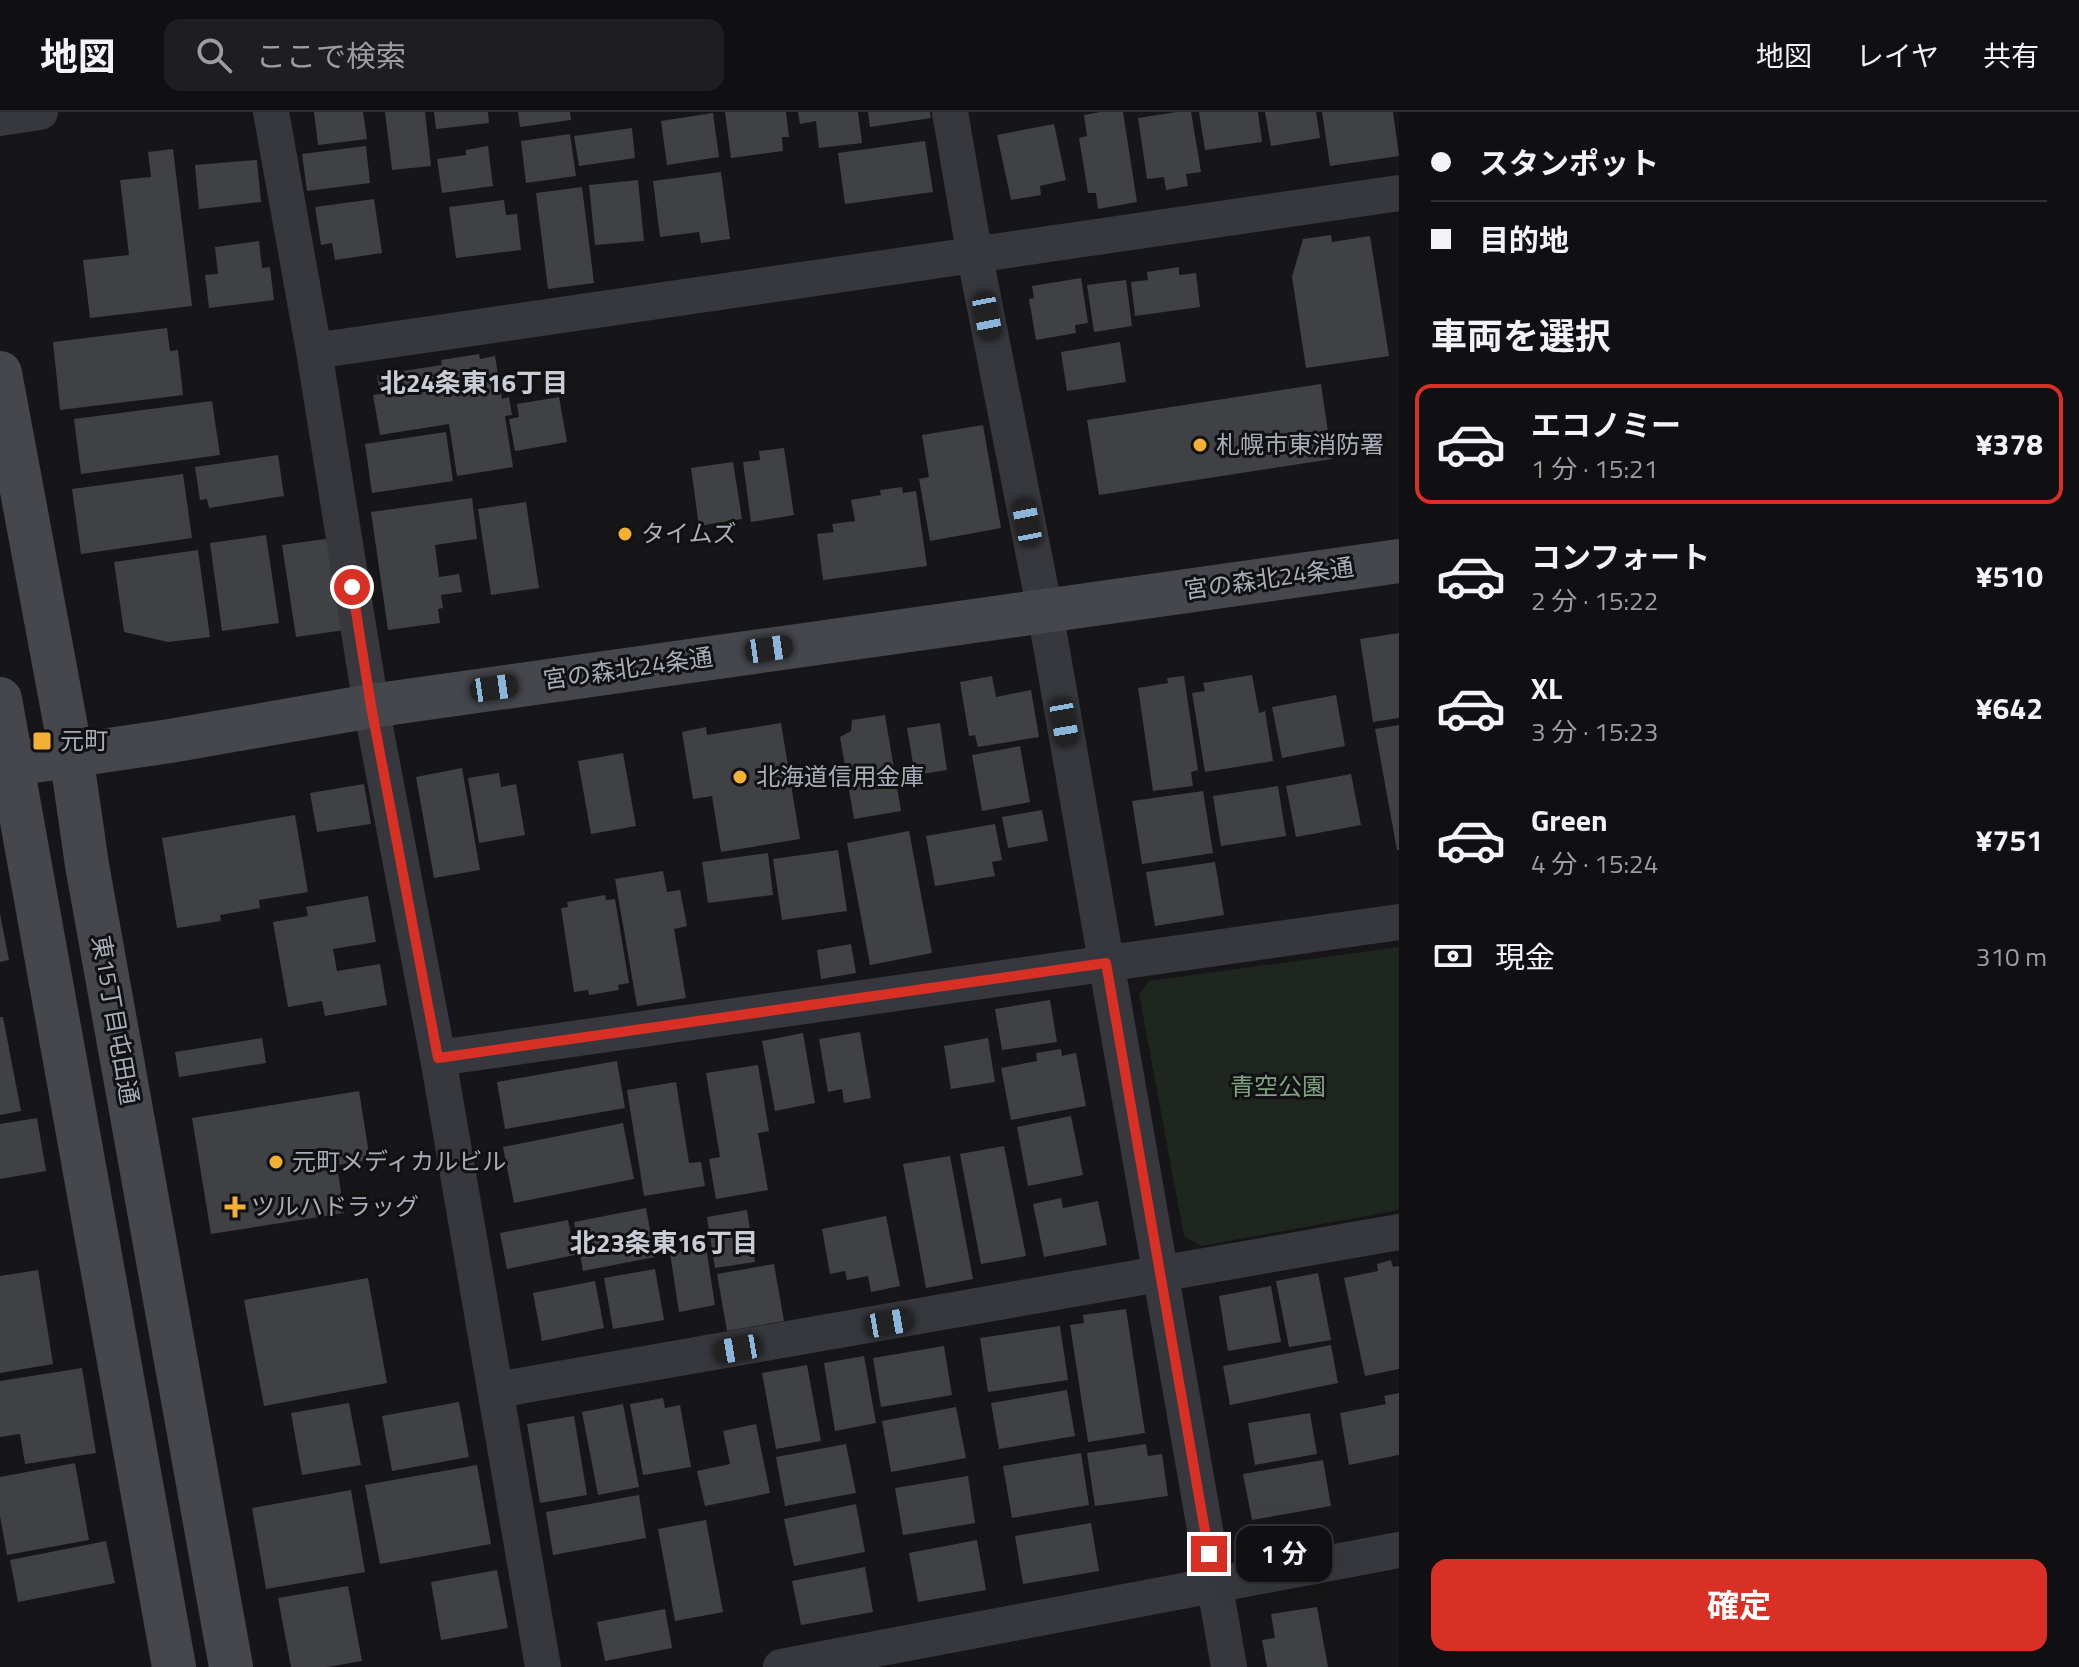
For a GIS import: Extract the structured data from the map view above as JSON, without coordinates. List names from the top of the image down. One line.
{"streets":{"street":["宮の森北24条通","東15丁目屯田通"]},"crossings":[["宮の森北24条通","東15丁目屯田通"]],"districts":["北24条東16丁目","北23条東16丁目"],"parks":["青空公園"],"places":{"other":["札幌市東消防署","タイムズ","北海道信用金庫","元町メディカルビル"],"transit":["元町"],"health":["ツルハドラッグ"]},"page":{"header":"地図","search":"ここで検索","nav":["地図","レイヤ","共有"],"banner":["スタンポット","目的地"],"heading":"車両を選択","list":[{"name":"エコノミー","note":"1 分 · 15:21","value":"¥378"},{"name":"コンフォート","note":"2 分 · 15:22","value":"¥510"},{"name":"XL","note":"3 分 · 15:23","value":"¥642"},{"name":"Green","note":"4 分 · 15:24","value":"¥751"}],"pay":["現金","310 m"],"bubble":"1 分","buttons":"確定"}}
